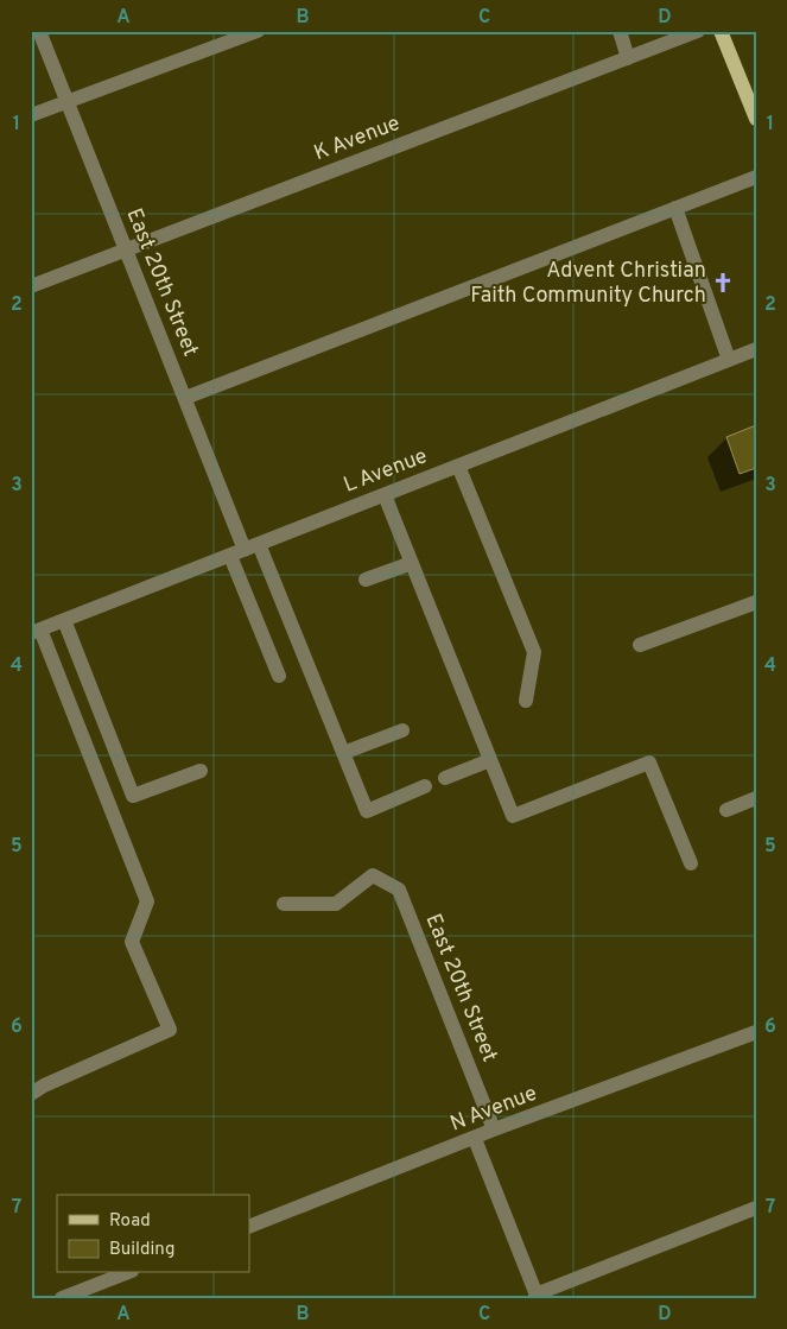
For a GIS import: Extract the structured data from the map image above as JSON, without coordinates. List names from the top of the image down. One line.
{"streets":{"street":["K Avenue","East 20th Street","L Avenue","N Avenue"]},"crossings":[["K Avenue","East 20th Street"],["East 20th Street","L Avenue"],["East 20th Street","N Avenue"]],"places":{"church":["Advent Christian Faith Community Church"]},"legend":["Road","Building"],"grid":{"columns":["A","B","C","D"],"rows":["1","2","3","4","5","6","7"]}}
